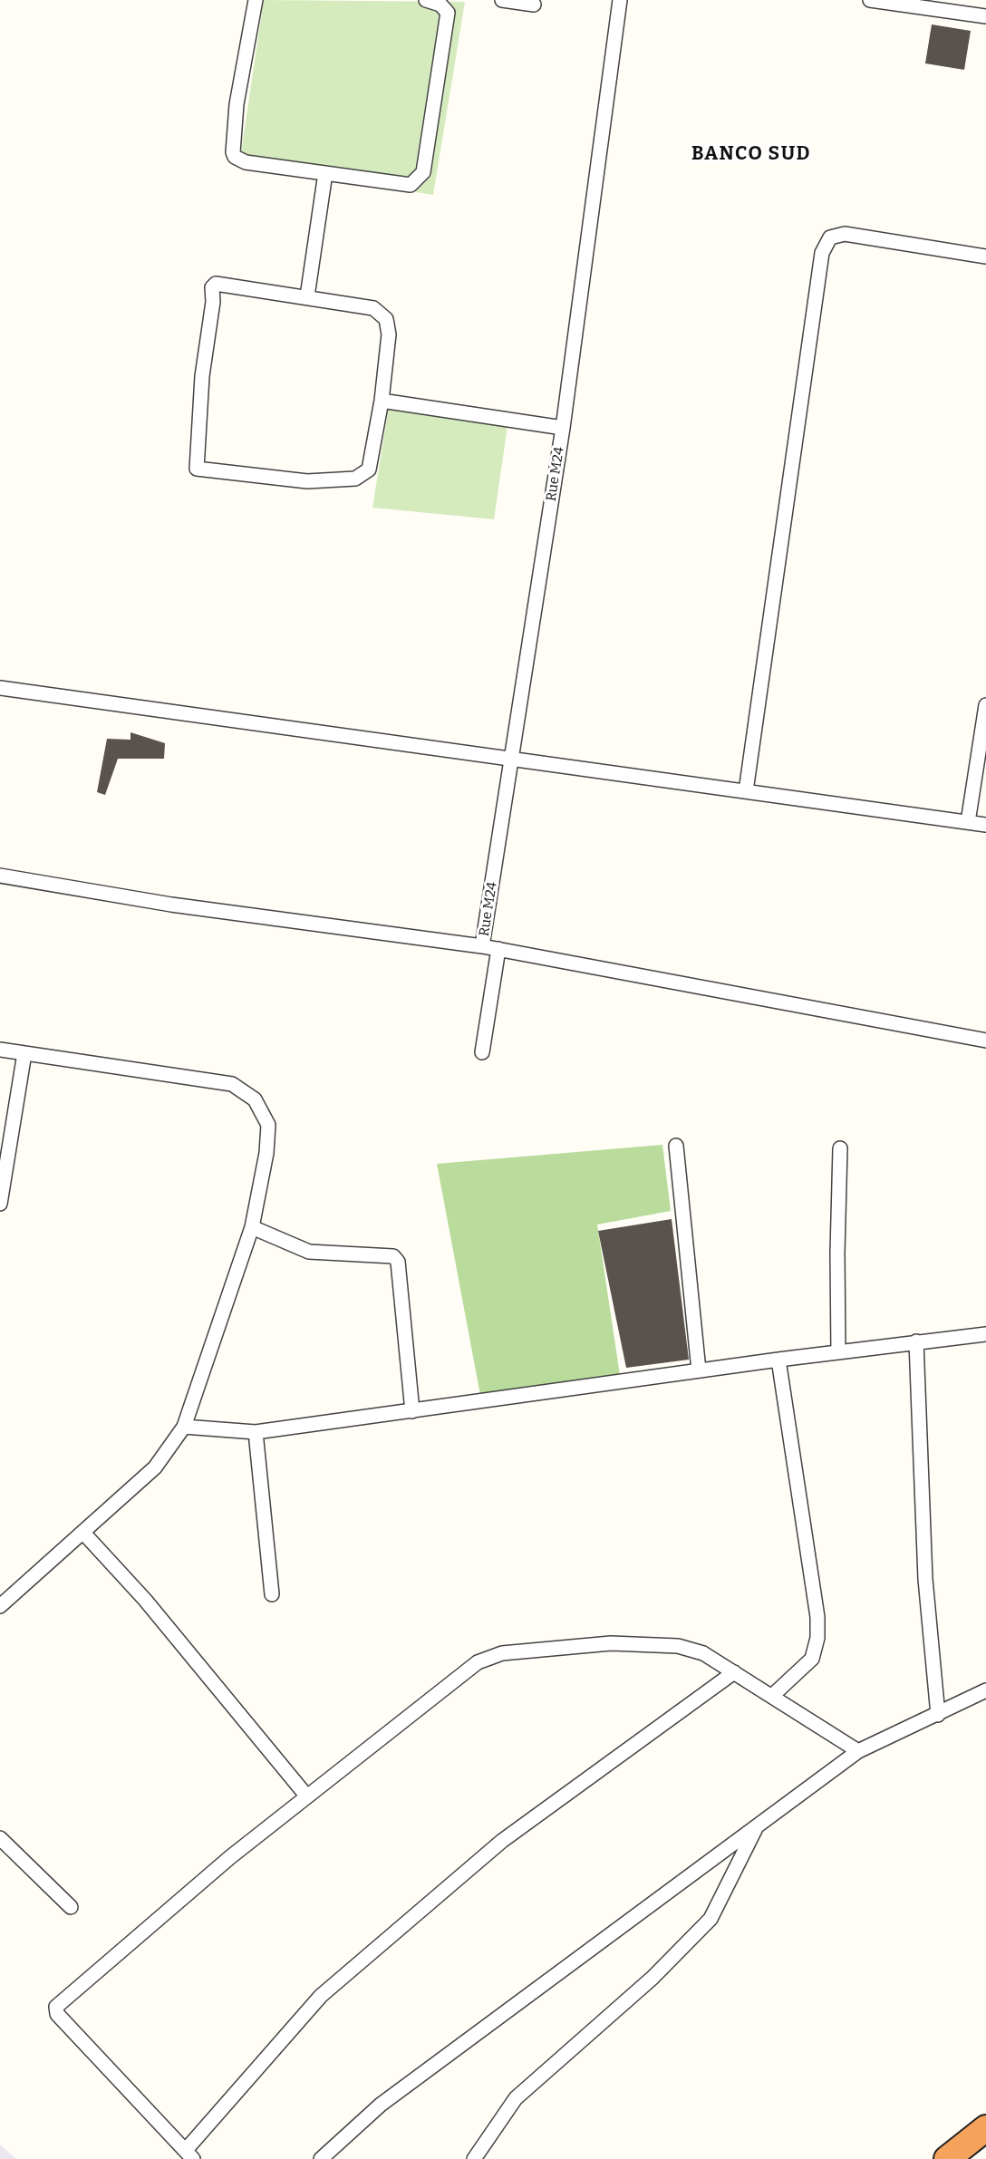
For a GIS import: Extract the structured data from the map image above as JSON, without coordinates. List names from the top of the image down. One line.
{"streets":{"street":["Rue M24"]},"districts":["BANCO SUD"]}
